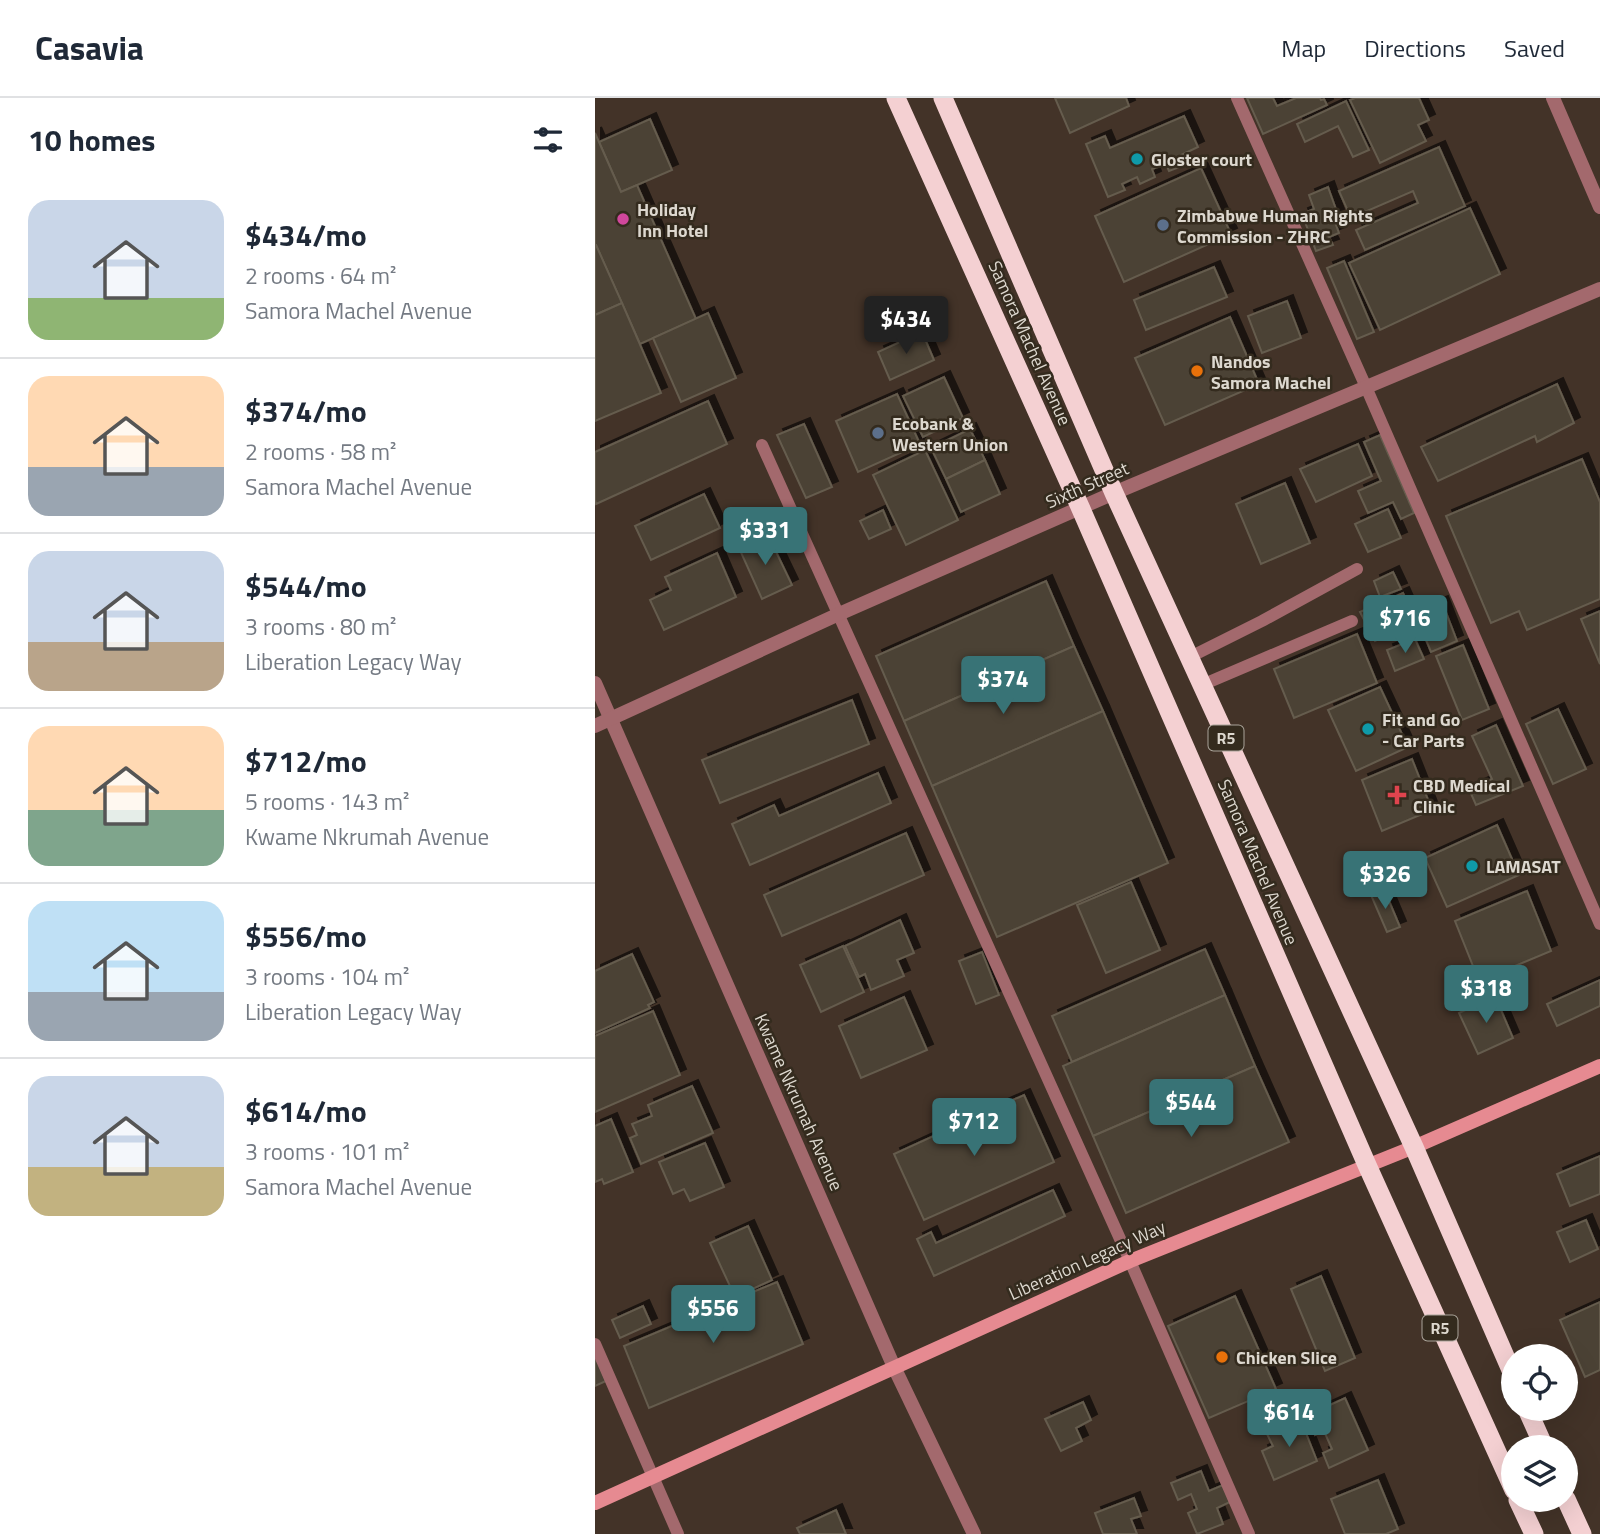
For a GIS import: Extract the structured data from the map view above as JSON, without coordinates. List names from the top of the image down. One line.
{"streets":{"highway":["Samora Machel Avenue","R5"],"main road":["Liberation Legacy Way"],"street":["Sixth Street","Kwame Nkrumah Avenue"]},"crossings":[["Samora Machel Avenue","Sixth Street"],["Samora Machel Avenue","Liberation Legacy Way"],["Sixth Street","Kwame Nkrumah Avenue"],["Kwame Nkrumah Avenue","Liberation Legacy Way"]],"places":{"other":["Gloster court","Holiday Inn Hotel","Zimbabwe Human Rights Commission - ZHRC","Nandos Samora Machel","Ecobank & Western Union","Fit and Go - Car Parts","LAMASAT","Chicken Slice"],"health":["CBD Medical Clinic"]},"page":{"header":"Casavia","nav":["Map","Directions","Saved"],"heading":"10 homes","list":[{"name":"$434/mo","note":"2 rooms · 64 m² · Samora Machel Avenue"},{"name":"$374/mo","note":"2 rooms · 58 m² · Samora Machel Avenue"},{"name":"$544/mo","note":"3 rooms · 80 m² · Liberation Legacy Way"},{"name":"$712/mo","note":"5 rooms · 143 m² · Kwame Nkrumah Avenue"},{"name":"$556/mo","note":"3 rooms · 104 m² · Liberation Legacy Way"},{"name":"$614/mo","note":"3 rooms · 101 m² · Samora Machel Avenue"}],"price":["$434","$331","$716","$374","$326","$318","$544","$712","$556","$614"]}}
